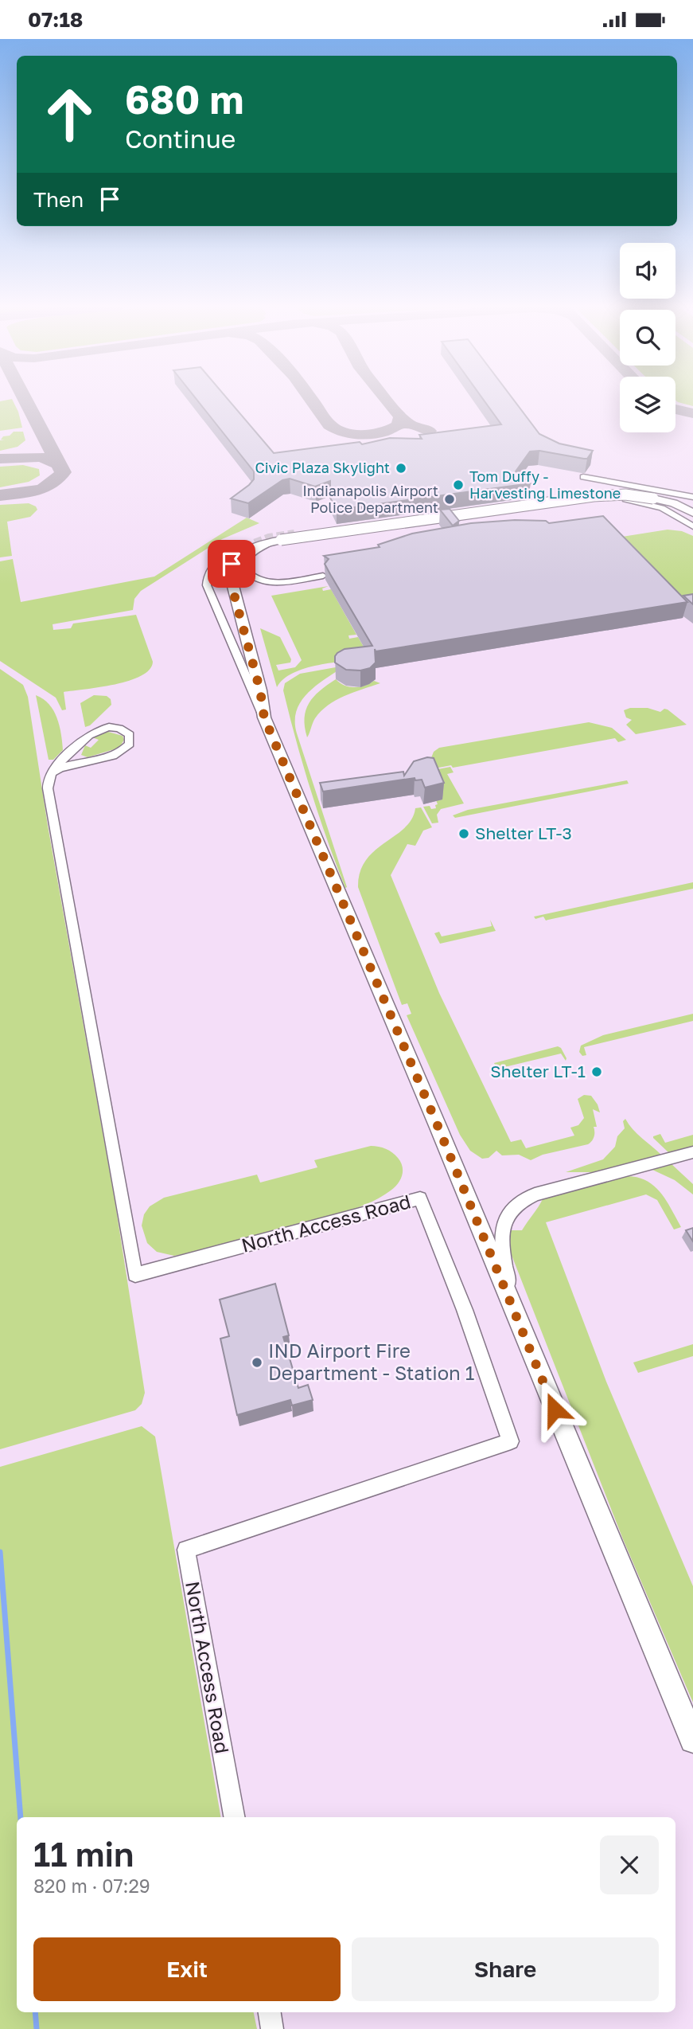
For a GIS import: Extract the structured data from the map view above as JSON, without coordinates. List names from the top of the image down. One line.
{"streets":{"street":["North Access Road"]},"places":["Civic Plaza Skylight","Tom Duffy - Harvesting Limestone","Indianapolis Airport Police Department","Shelter LT-3","Shelter LT-1","IND Airport Fire Department - Station 1"],"page":{"status":"07:18","turn":["680 m","Continue"],"then":"Then","heading":["11 min","820 m · 07:29"],"buttons":["Exit","Share"]}}
